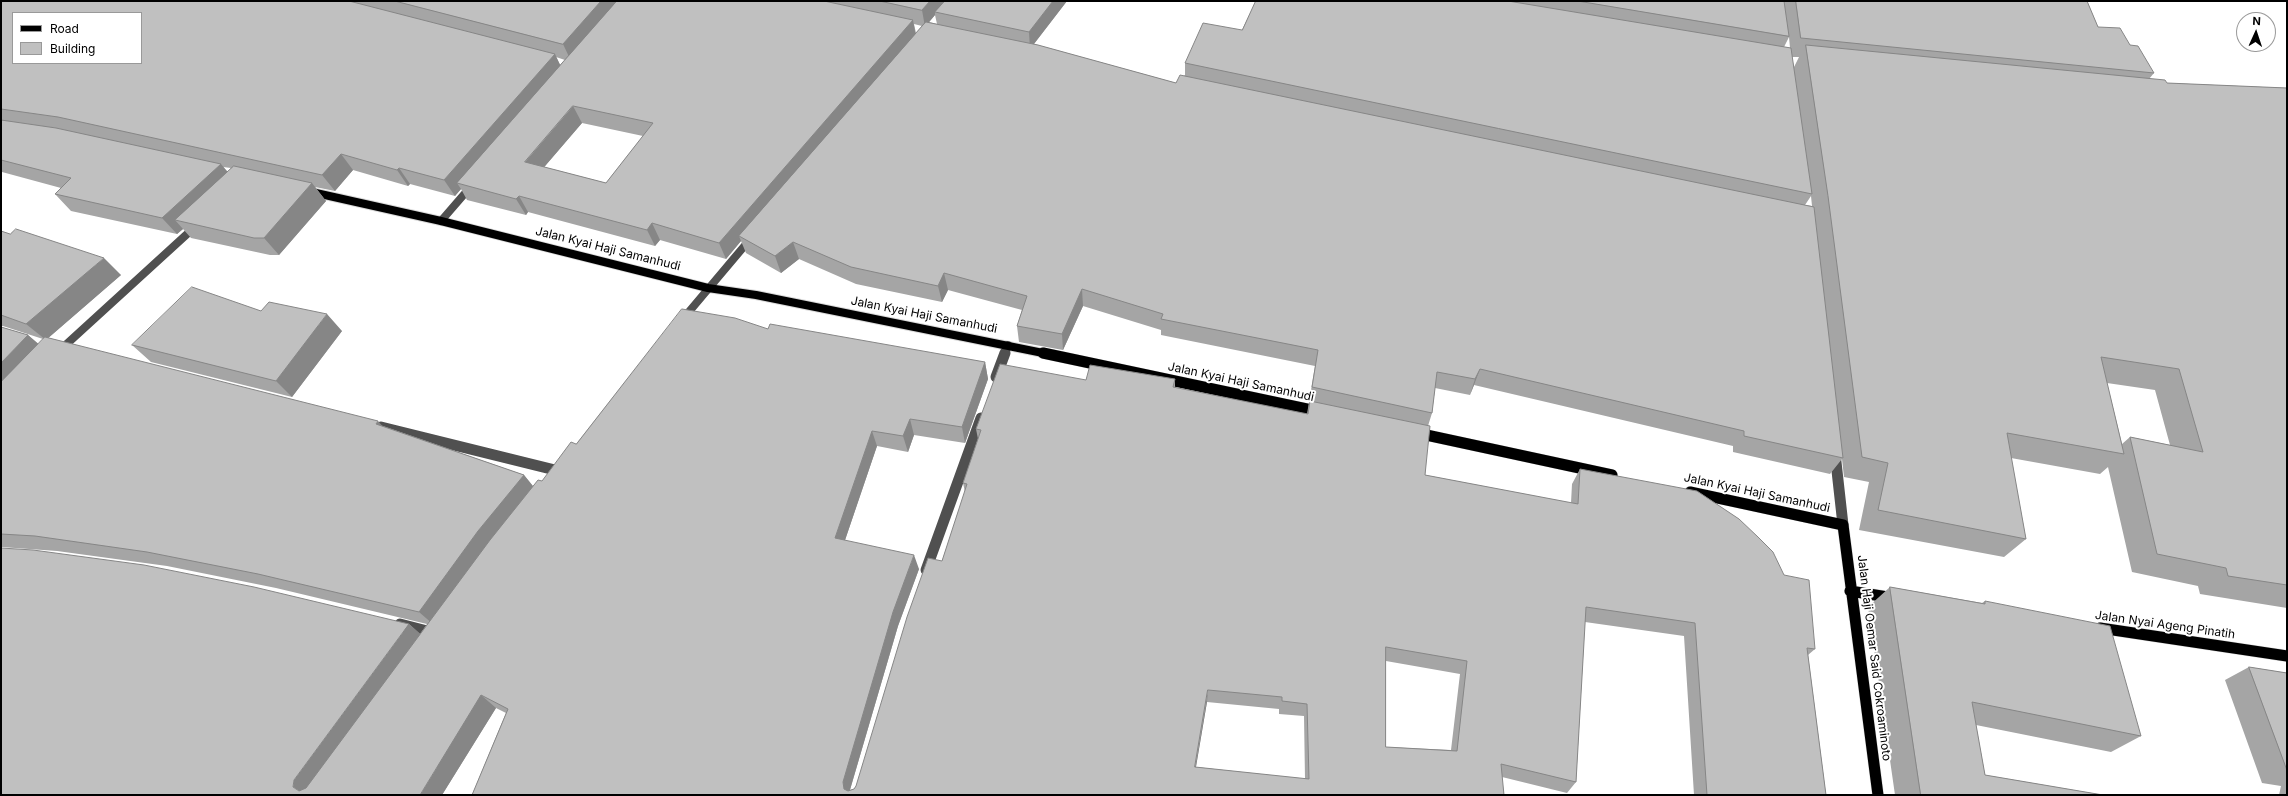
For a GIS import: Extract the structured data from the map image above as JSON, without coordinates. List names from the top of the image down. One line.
{"streets":{"main road":["Jalan Kyai Haji Samanhudi","Jalan Nyai Ageng Pinatih","Jalan Haji Oemar Said Cokroaminoto"]},"crossings":[["Jalan Kyai Haji Samanhudi","Jalan Haji Oemar Said Cokroaminoto"]],"legend":["Road","Building"],"north":"top"}
